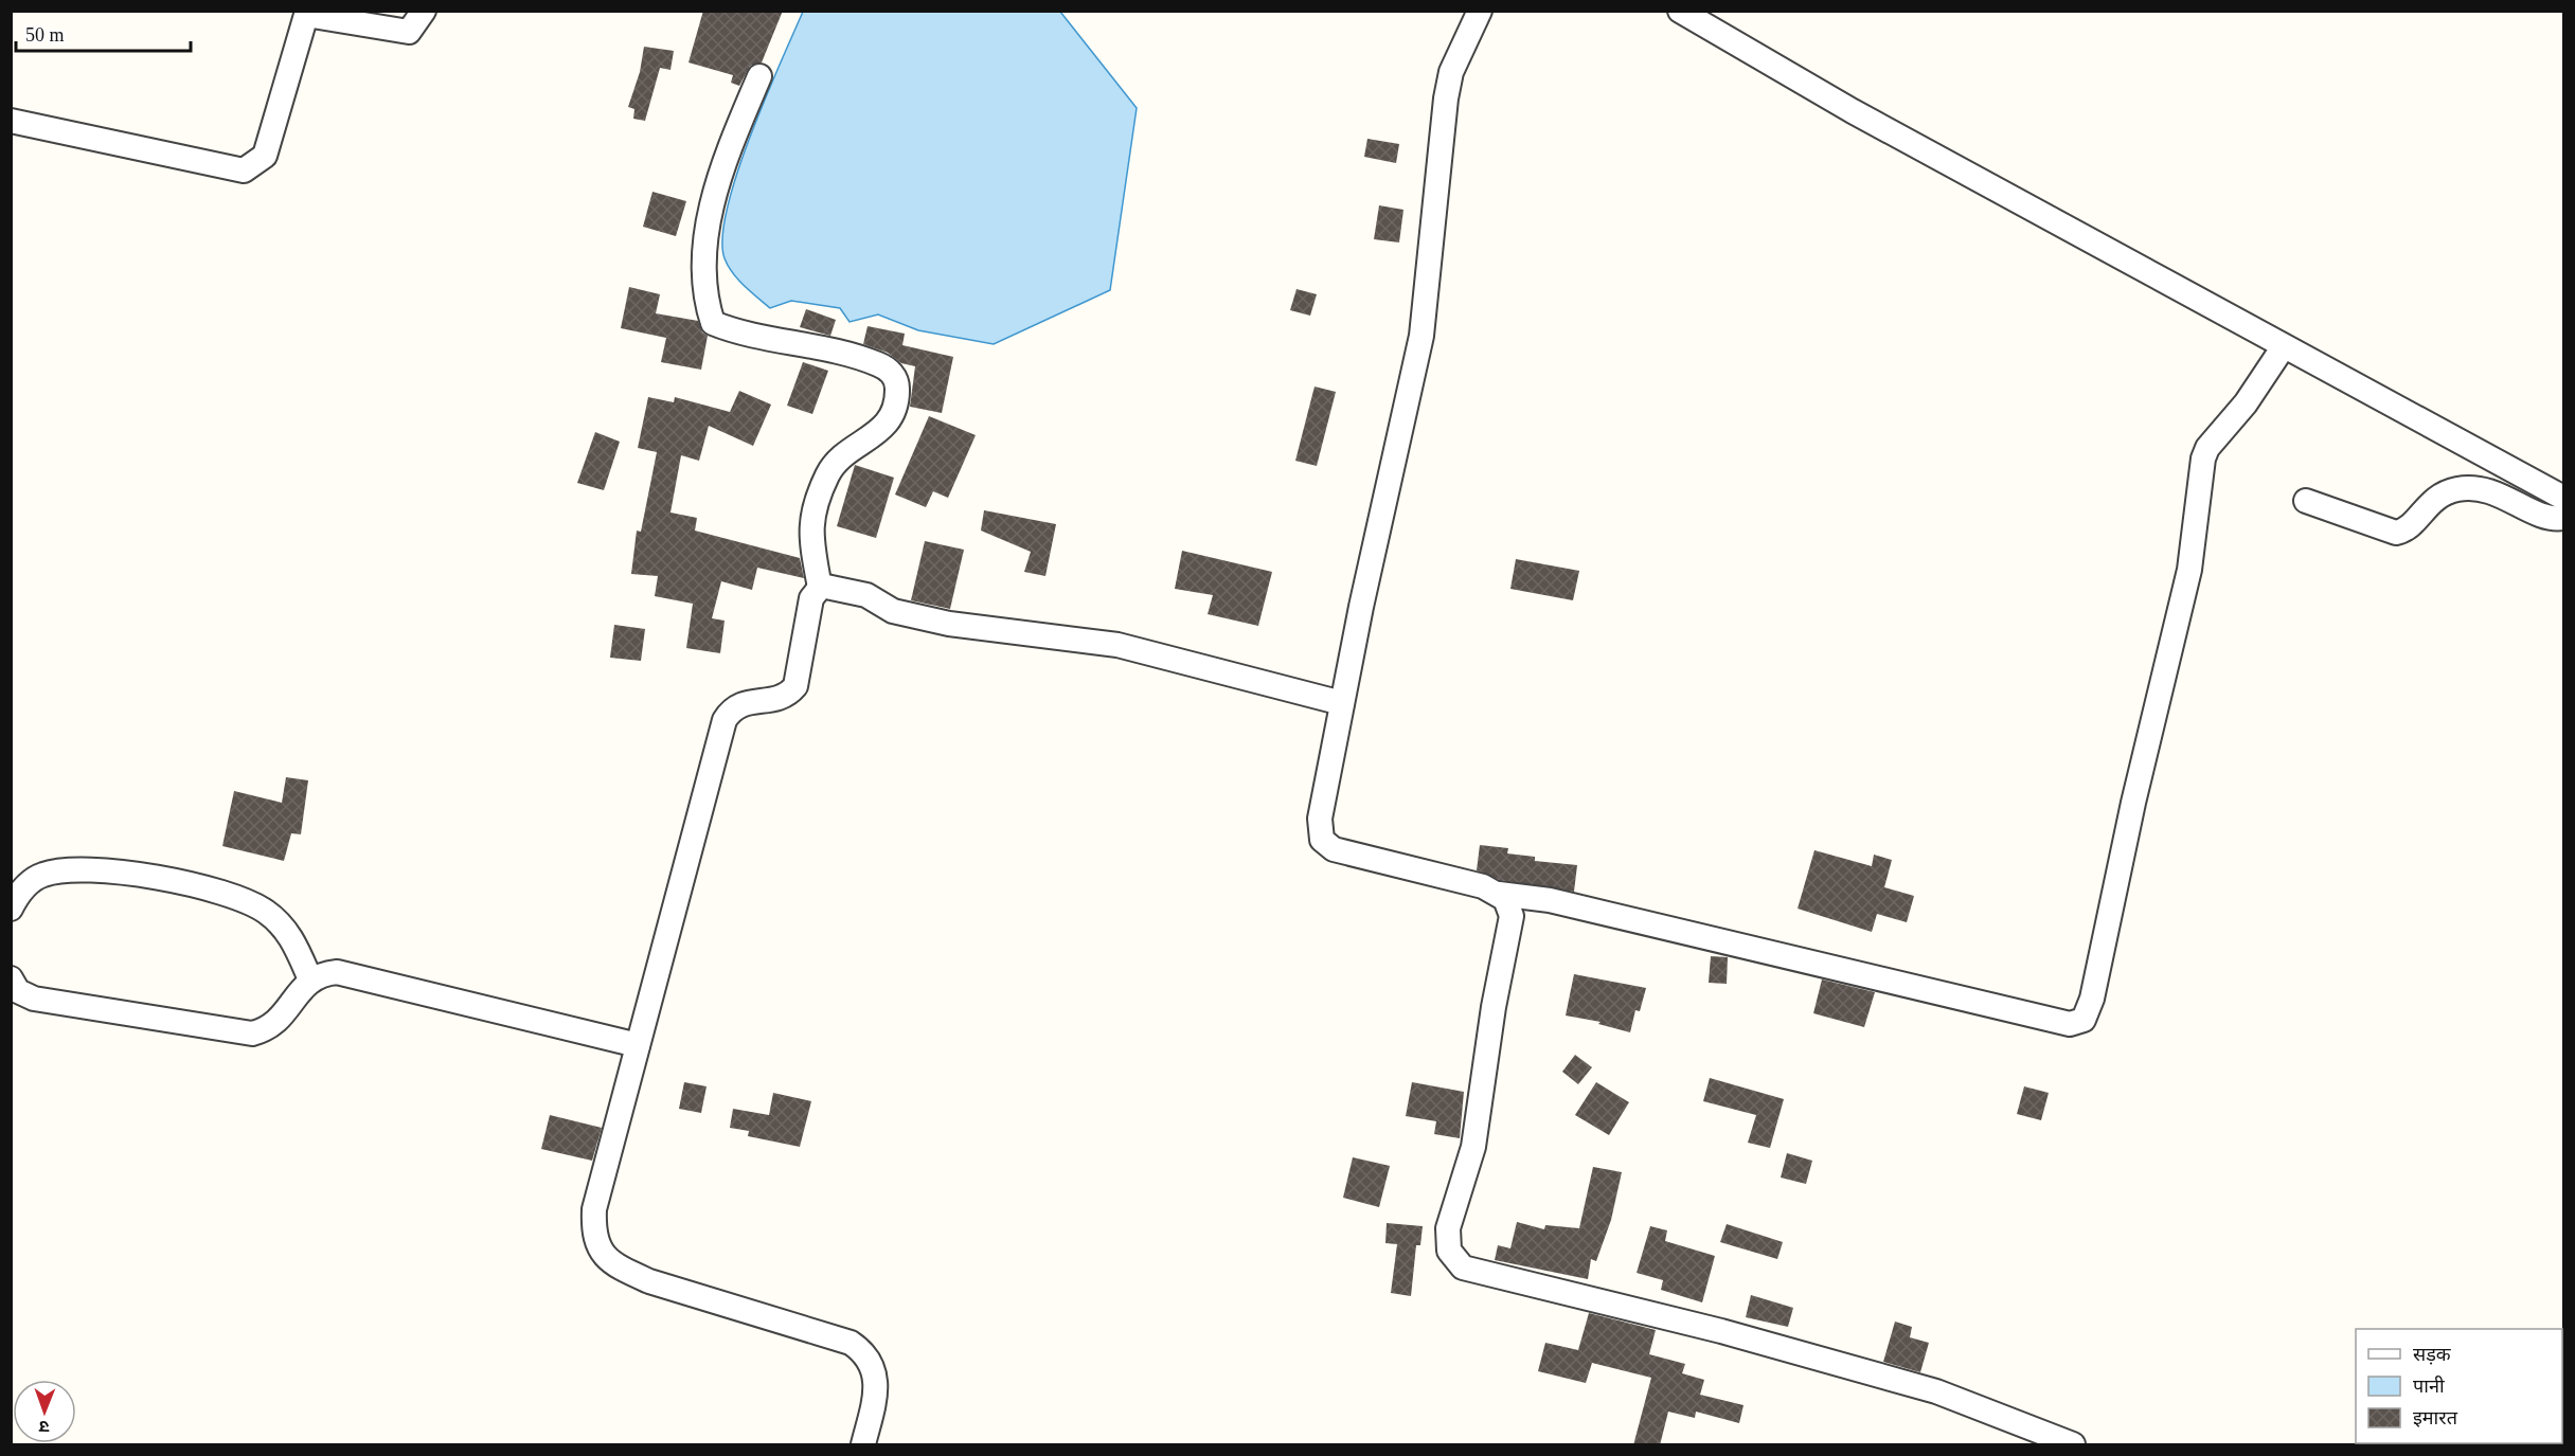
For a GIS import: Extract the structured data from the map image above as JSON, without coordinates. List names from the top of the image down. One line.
{"legend":["सड़क","पानी","इमारत"],"scale_bar":"50 m","north":"bottom"}
